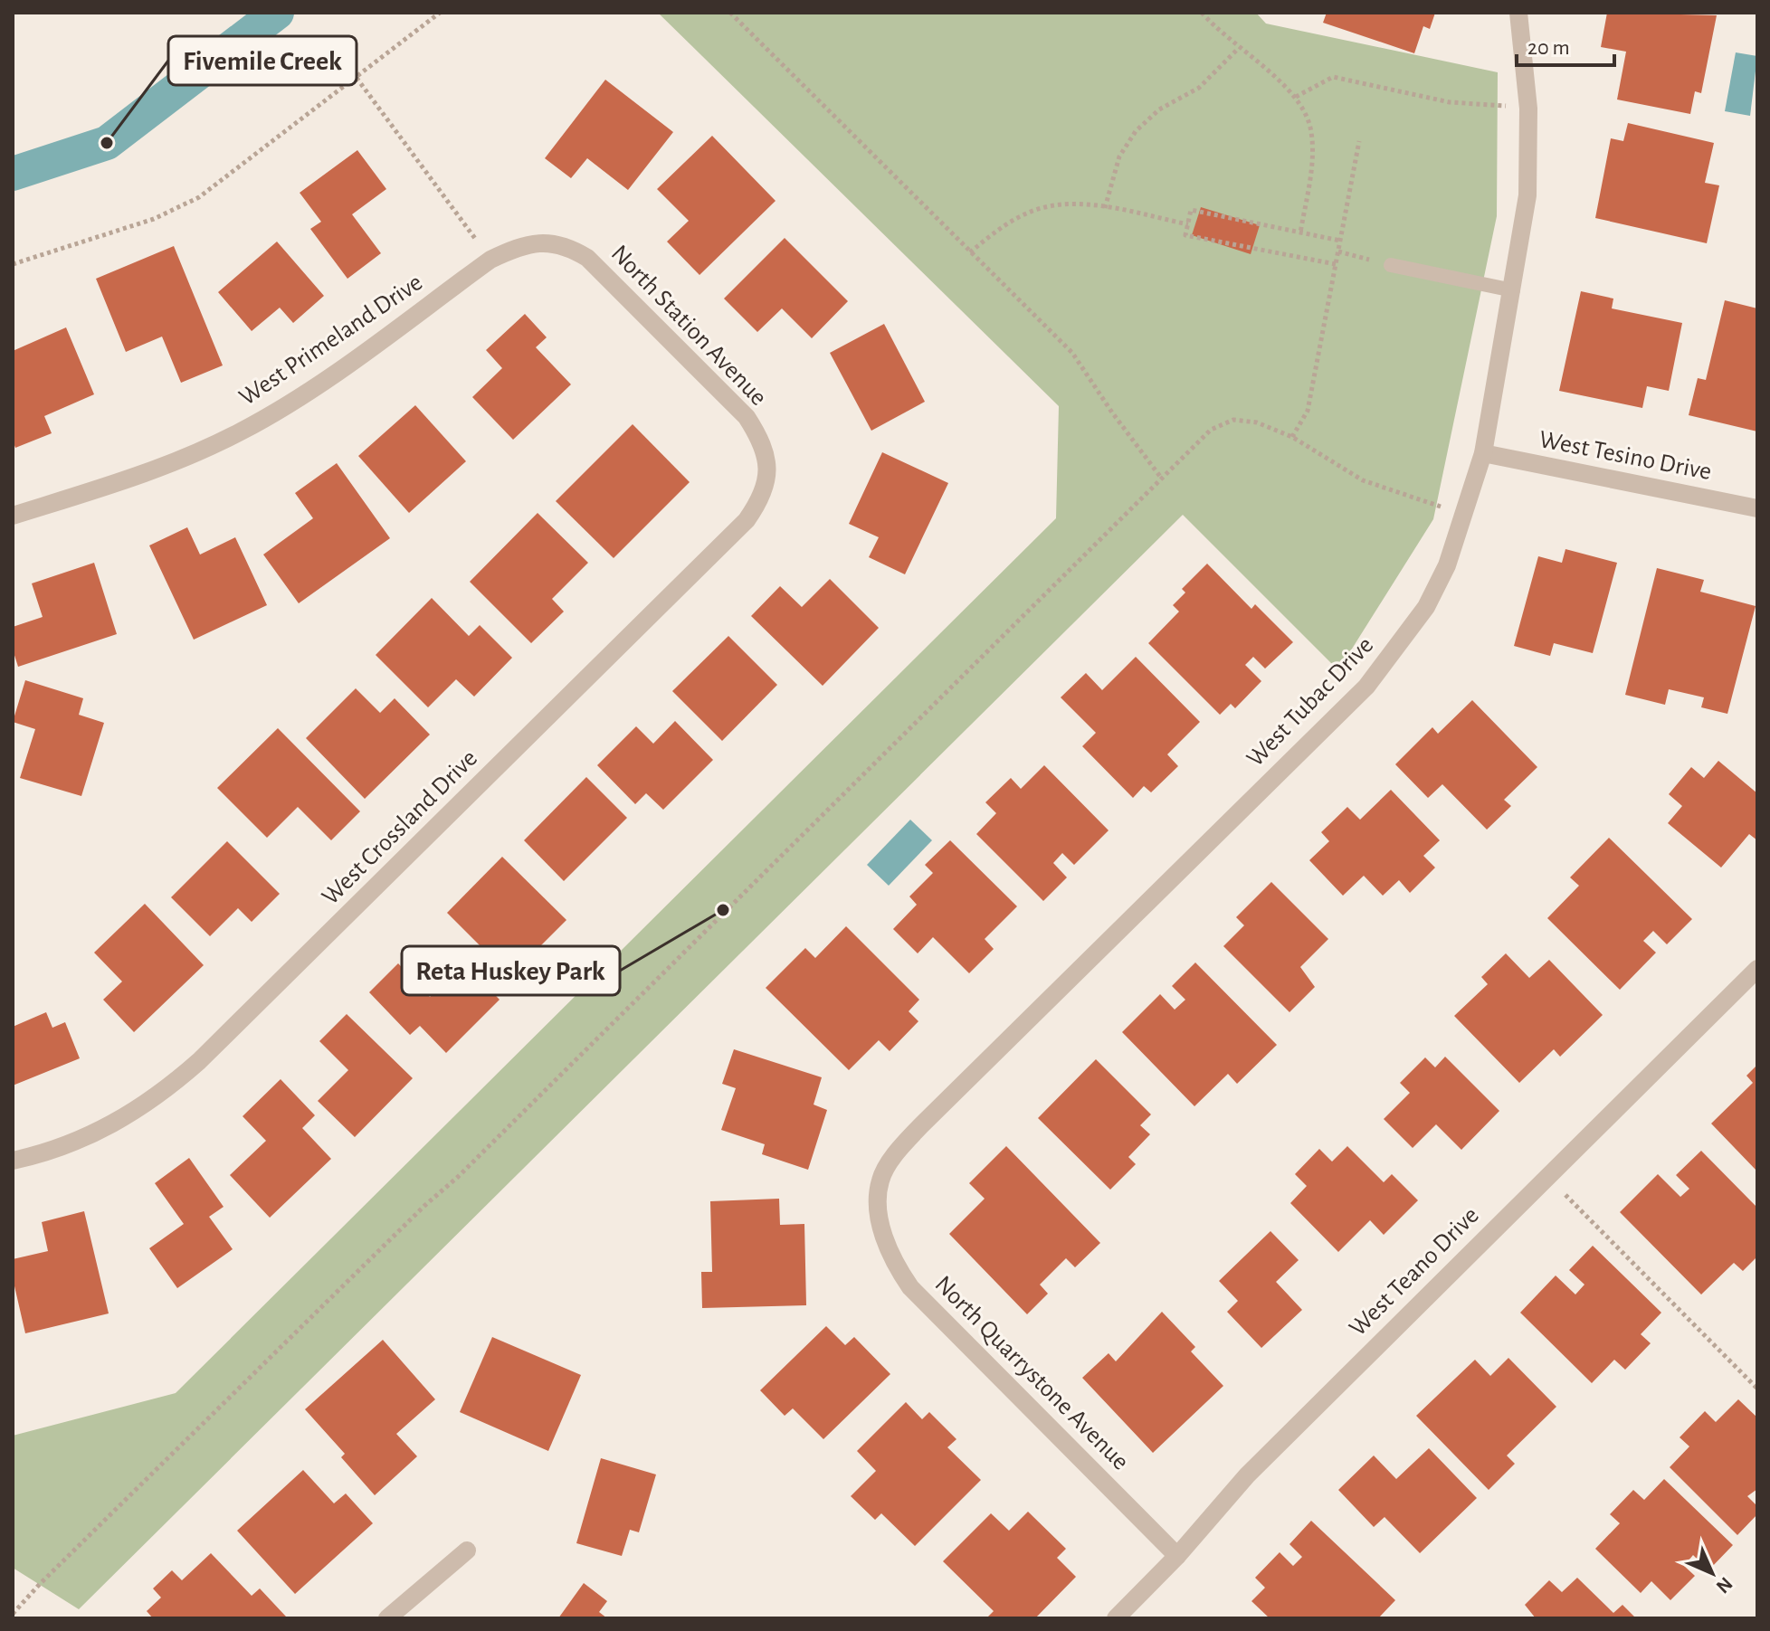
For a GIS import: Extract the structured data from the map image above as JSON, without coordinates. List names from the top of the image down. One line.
{"streets":{"street":["North Station Avenue","West Primeland Drive","West Tesino Drive","West Tubac Drive","West Crossland Drive","West Teano Drive","North Quarrystone Avenue"]},"crossings":[["North Station Avenue","West Primeland Drive"],["North Station Avenue","West Crossland Drive"],["West Tesino Drive","West Tubac Drive"],["West Tubac Drive","North Quarrystone Avenue"],["West Teano Drive","North Quarrystone Avenue"]],"places":["Fivemile Creek","Reta Huskey Park"],"scale_bar":"20 m","north":"bottom right"}
